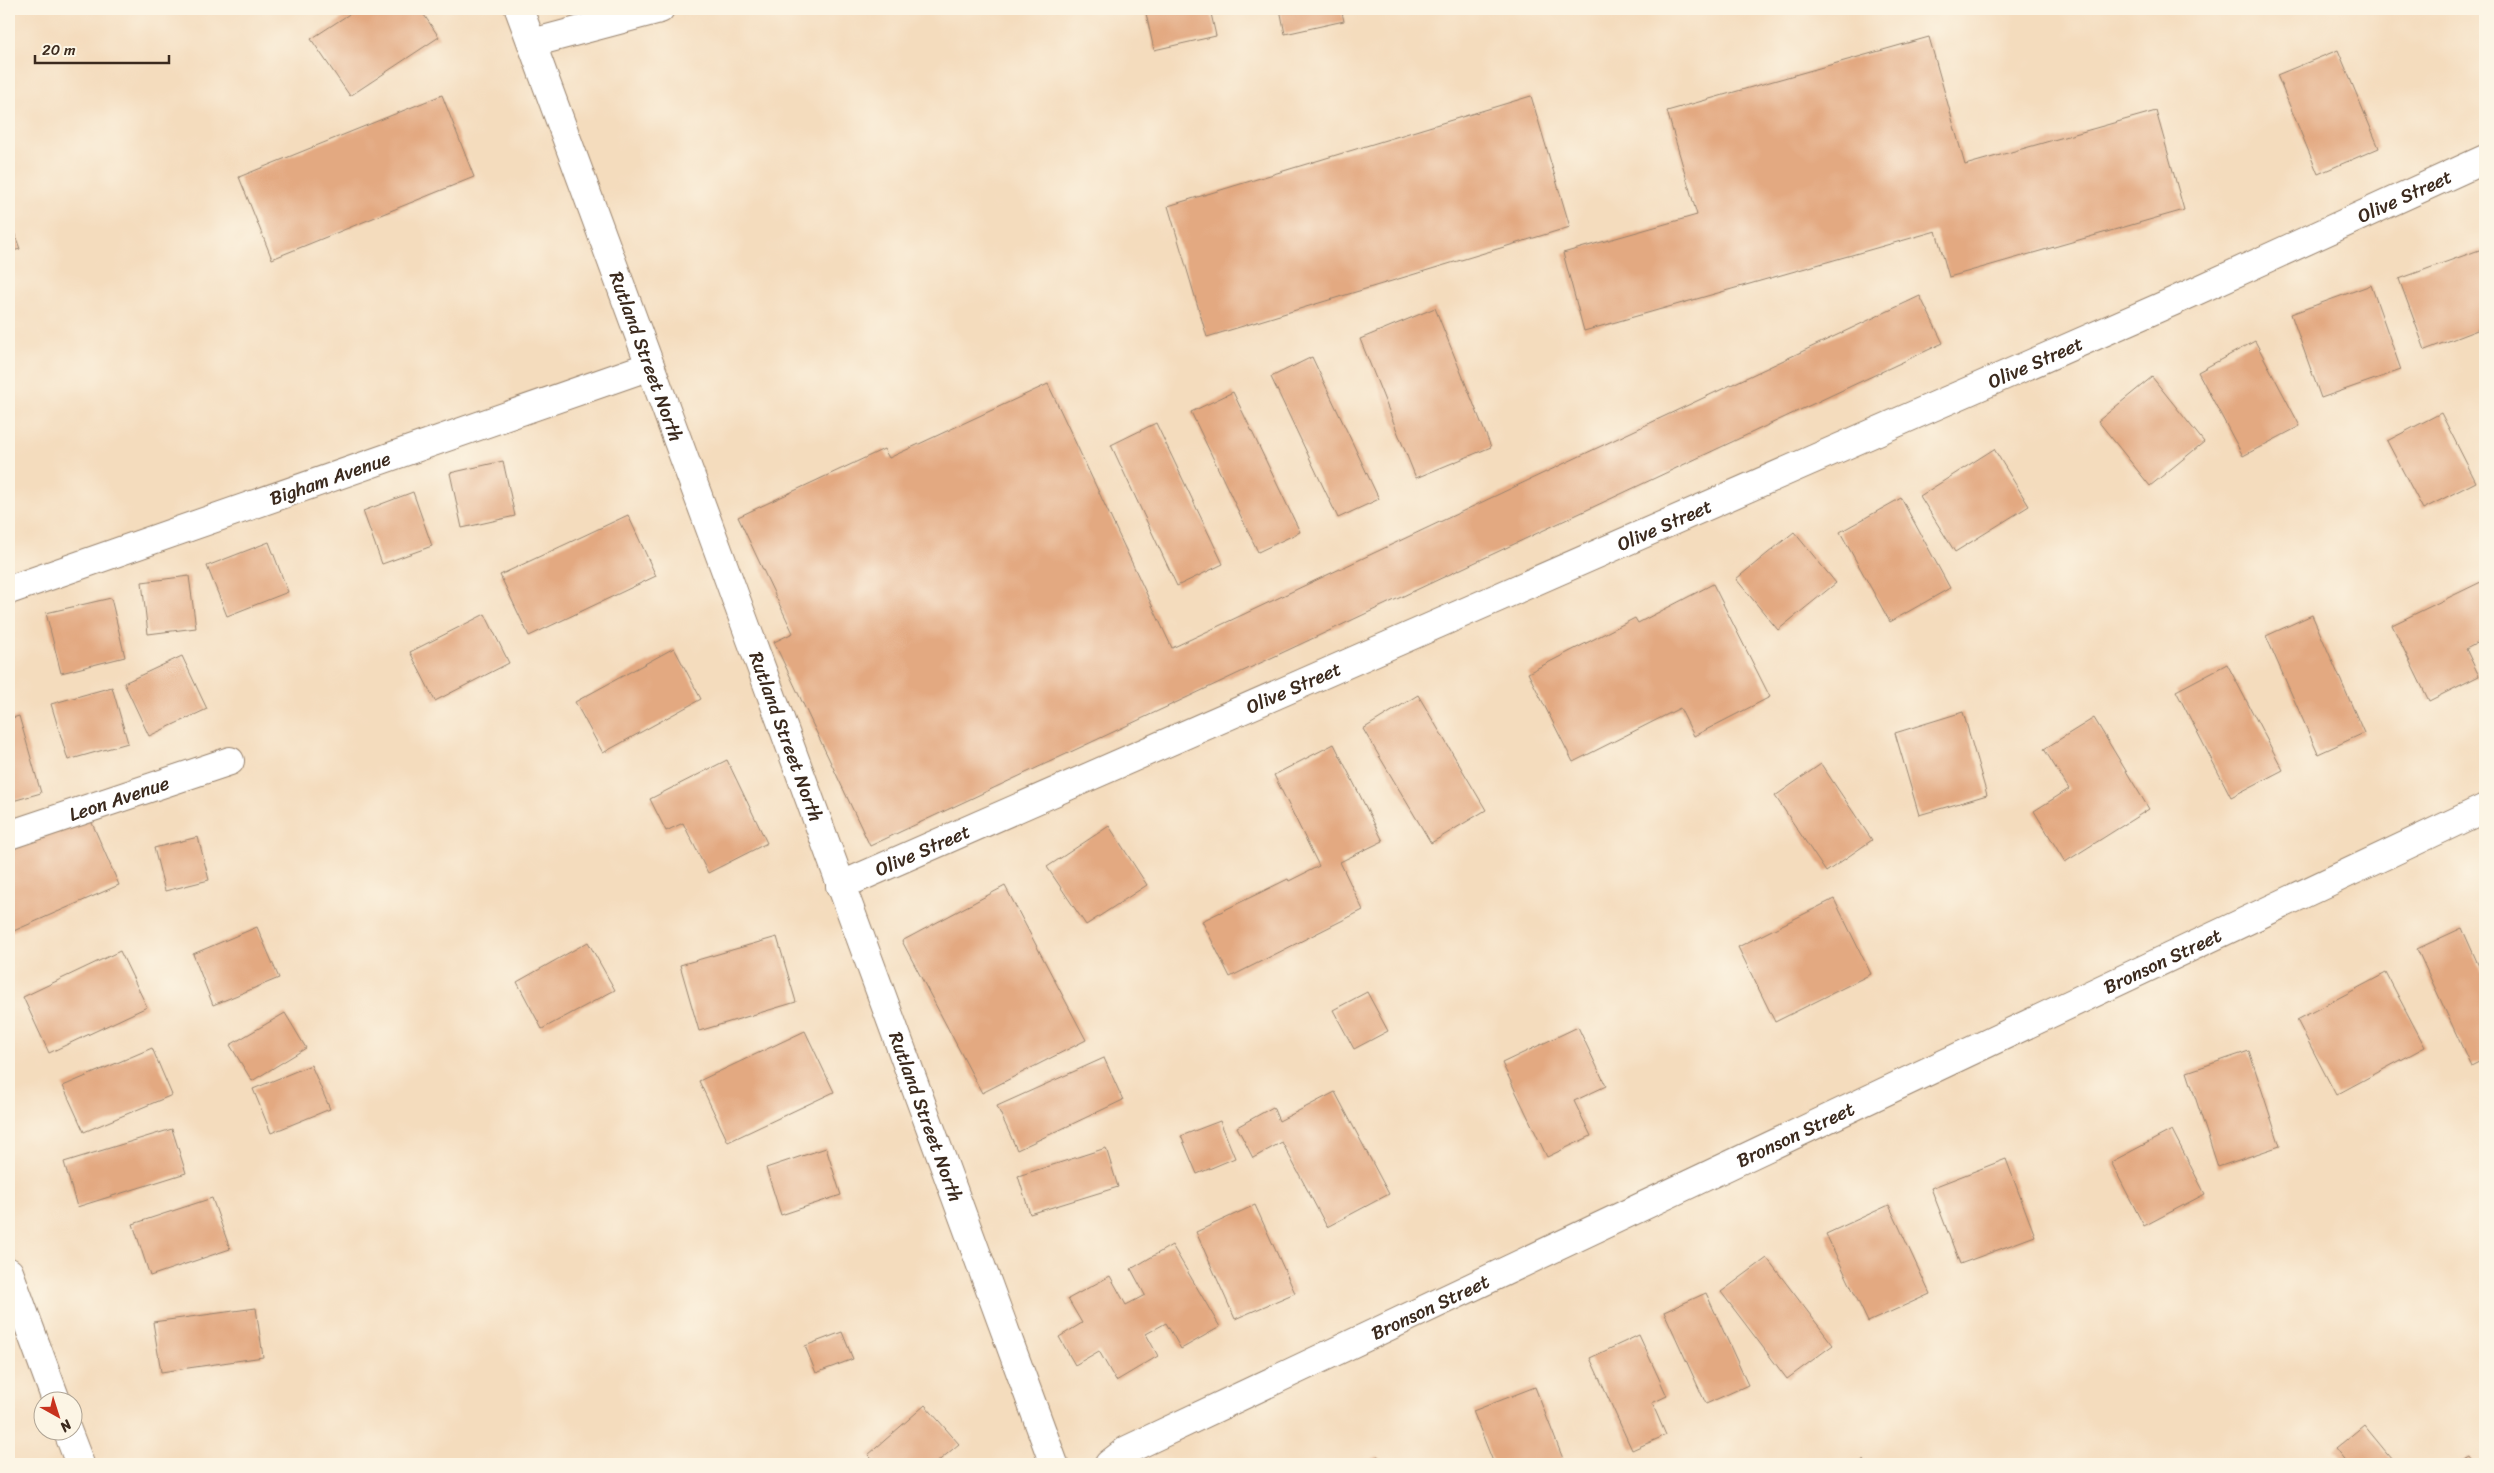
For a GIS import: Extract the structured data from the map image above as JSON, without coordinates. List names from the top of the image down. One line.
{"streets":{"street":["Olive Street","Rutland Street North","Bigham Avenue","Leon Avenue","Bronson Street"]},"crossings":[["Olive Street","Rutland Street North"],["Rutland Street North","Bigham Avenue"]],"scale_bar":"20 m","north":"bottom right"}
